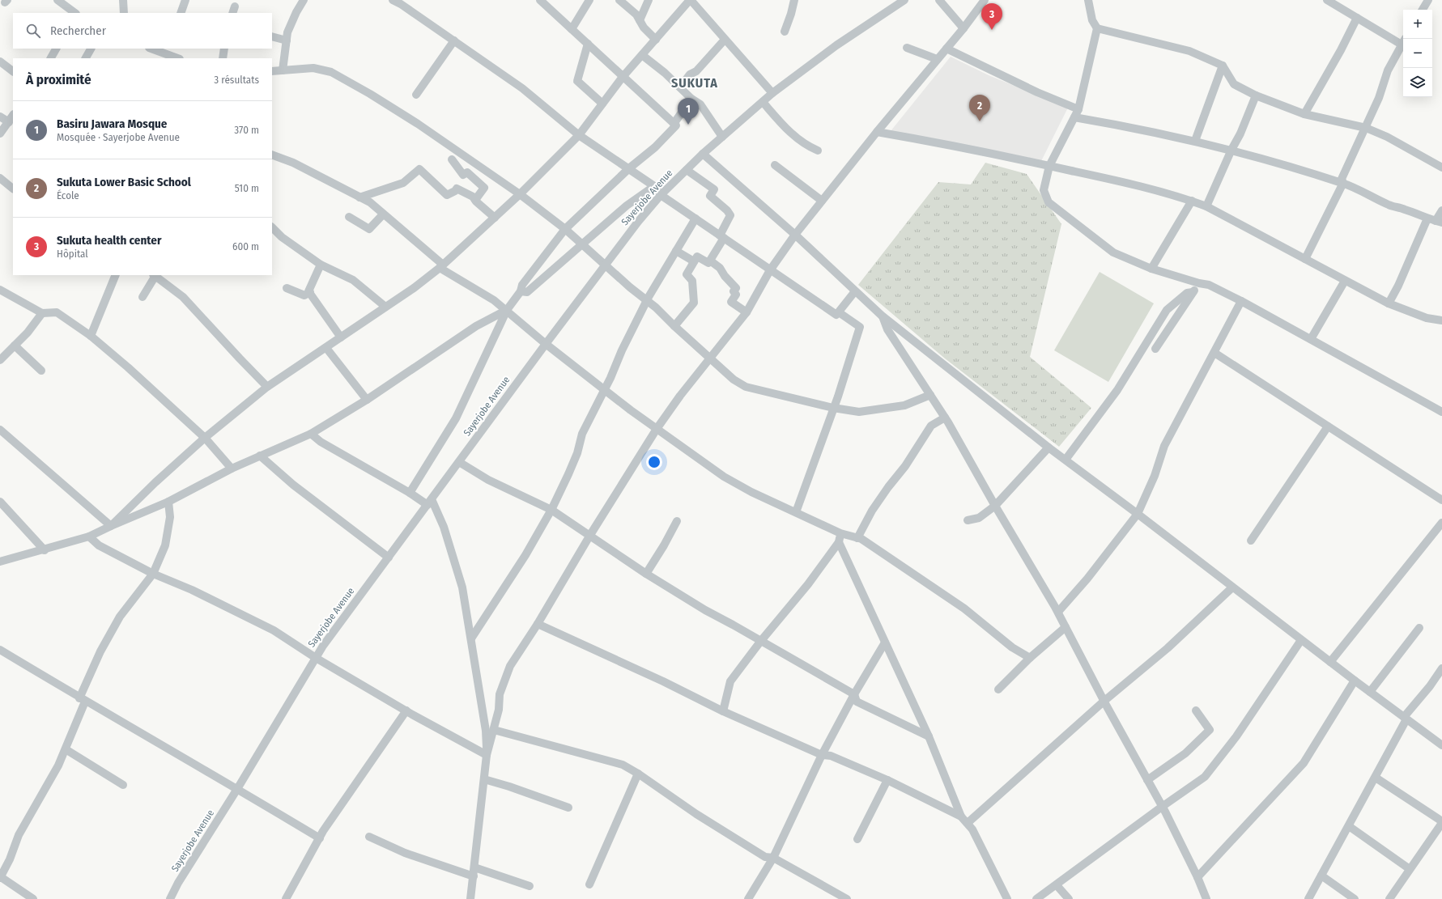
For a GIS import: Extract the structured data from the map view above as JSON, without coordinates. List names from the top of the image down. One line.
{"streets":{"street":["Sayerjobe Avenue"]},"districts":["SUKUTA"],"page":{"pins":["3","2","1"],"map_buttons":["+","−"],"search":"Rechercher","heading":["À proximité","3 résultats"],"list":[{"mark":"1","name":"Basiru Jawara Mosque","note":"Mosquée · Sayerjobe Avenue","value":"370 m"},{"mark":"2","name":"Sukuta Lower Basic School","note":"École","value":"510 m"},{"mark":"3","name":"Sukuta health center","note":"Hôpital","value":"600 m"}]}}
